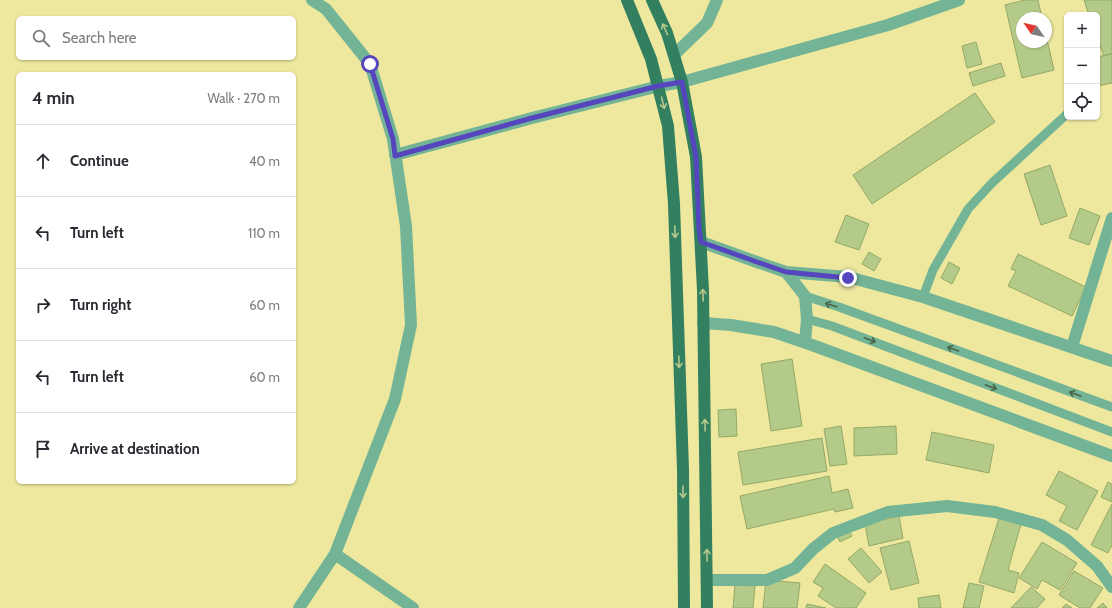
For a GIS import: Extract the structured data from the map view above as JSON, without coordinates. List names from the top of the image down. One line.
{"north":"top left","page":{"map_buttons":["+","−"],"search":"Search here","heading":["4 min","Walk · 270 m"],"list":[["Continue","40 m"],["Turn left","110 m"],["Turn right","60 m"],["Turn left","60 m"],"Arrive at destination"]}}
